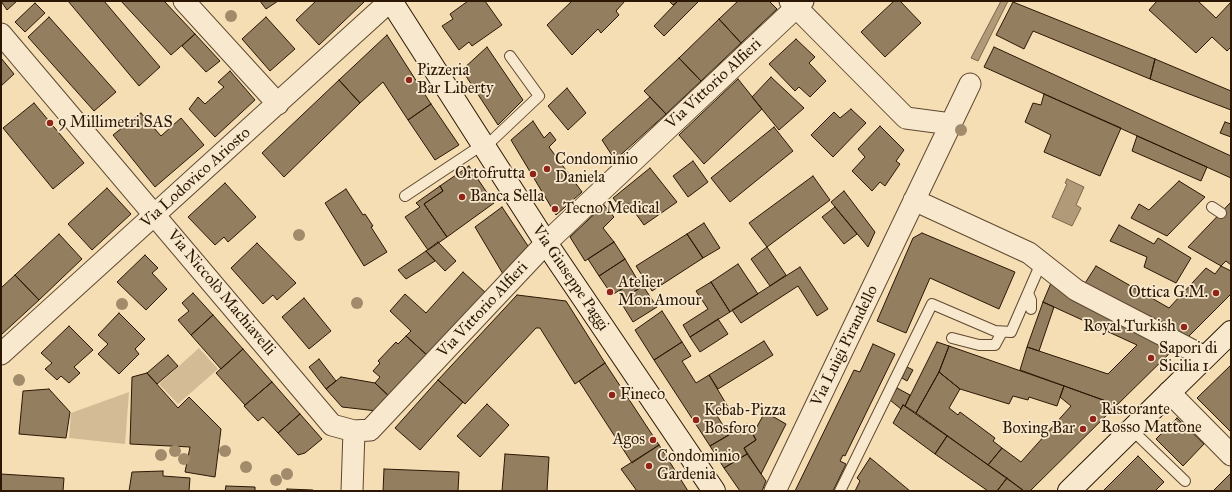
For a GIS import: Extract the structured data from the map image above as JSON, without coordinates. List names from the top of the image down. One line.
{"streets":{"main road":["Via Giuseppe Paggi"],"street":["Via Vittorio Alfieri","Via Lodovico Ariosto","Via Niccolò Machiavelli","Via Luigi Pirandello"]},"crossings":[["Via Vittorio Alfieri","Via Giuseppe Paggi"],["Via Vittorio Alfieri","Via Niccolò Machiavelli"],["Via Lodovico Ariosto","Via Giuseppe Paggi"],["Via Lodovico Ariosto","Via Niccolò Machiavelli"]],"places":["Pizzeria Bar Liberty","9 Millimetri SAS","Condominio Daniela","Ortofrutta","Banca Sella","Tecno Medical","Atelier Mon Amour","Ottica G.M.","Royal Turkish","Sapori di Sicilia 1","Fineco","Ristorante Rosso Mattone","Kebab-Pizza Bosforo","Boxing Bar","Agos","Condominio Gardenia"]}
